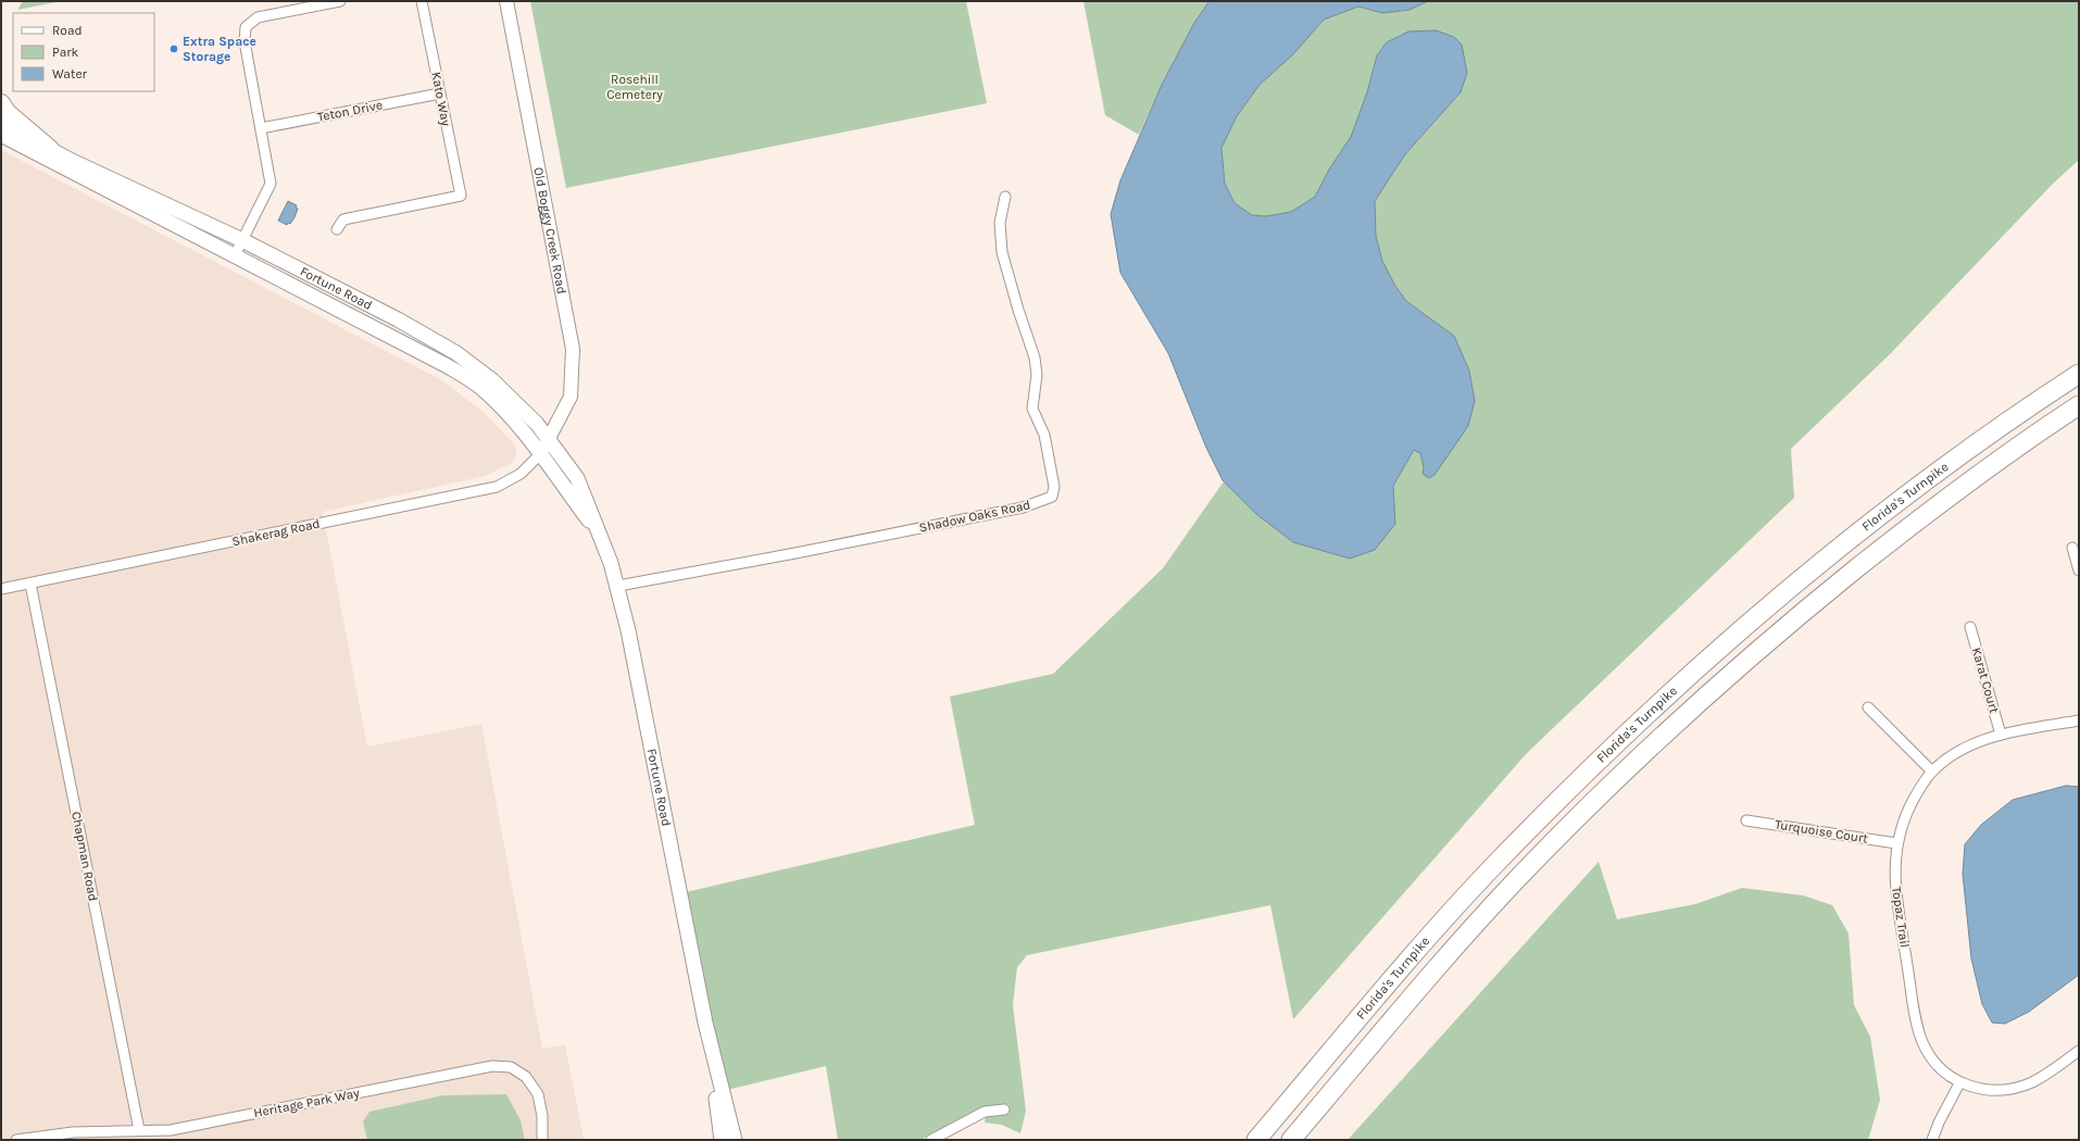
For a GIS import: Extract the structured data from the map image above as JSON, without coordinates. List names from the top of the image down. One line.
{"streets":{"highway":["Florida's Turnpike"],"main road":["Fortune Road"],"street":["Kato Way","Teton Drive","Old Boggy Creek Road","Shadow Oaks Road","Shakerag Road","Karat Court","Turquoise Court","Chapman Road","Topaz Trail","Heritage Park Way"]},"crossings":[["Kato Way","Teton Drive"],["Old Boggy Creek Road","Fortune Road"],["Old Boggy Creek Road","Shakerag Road"],["Fortune Road","Shadow Oaks Road"],["Fortune Road","Shakerag Road"],["Shakerag Road","Chapman Road"],["Karat Court","Topaz Trail"],["Turquoise Court","Topaz Trail"],["Chapman Road","Heritage Park Way"]],"parks":["Rosehill Cemetery"],"places":["Extra Space Storage"],"legend":["Road","Park","Water"]}
